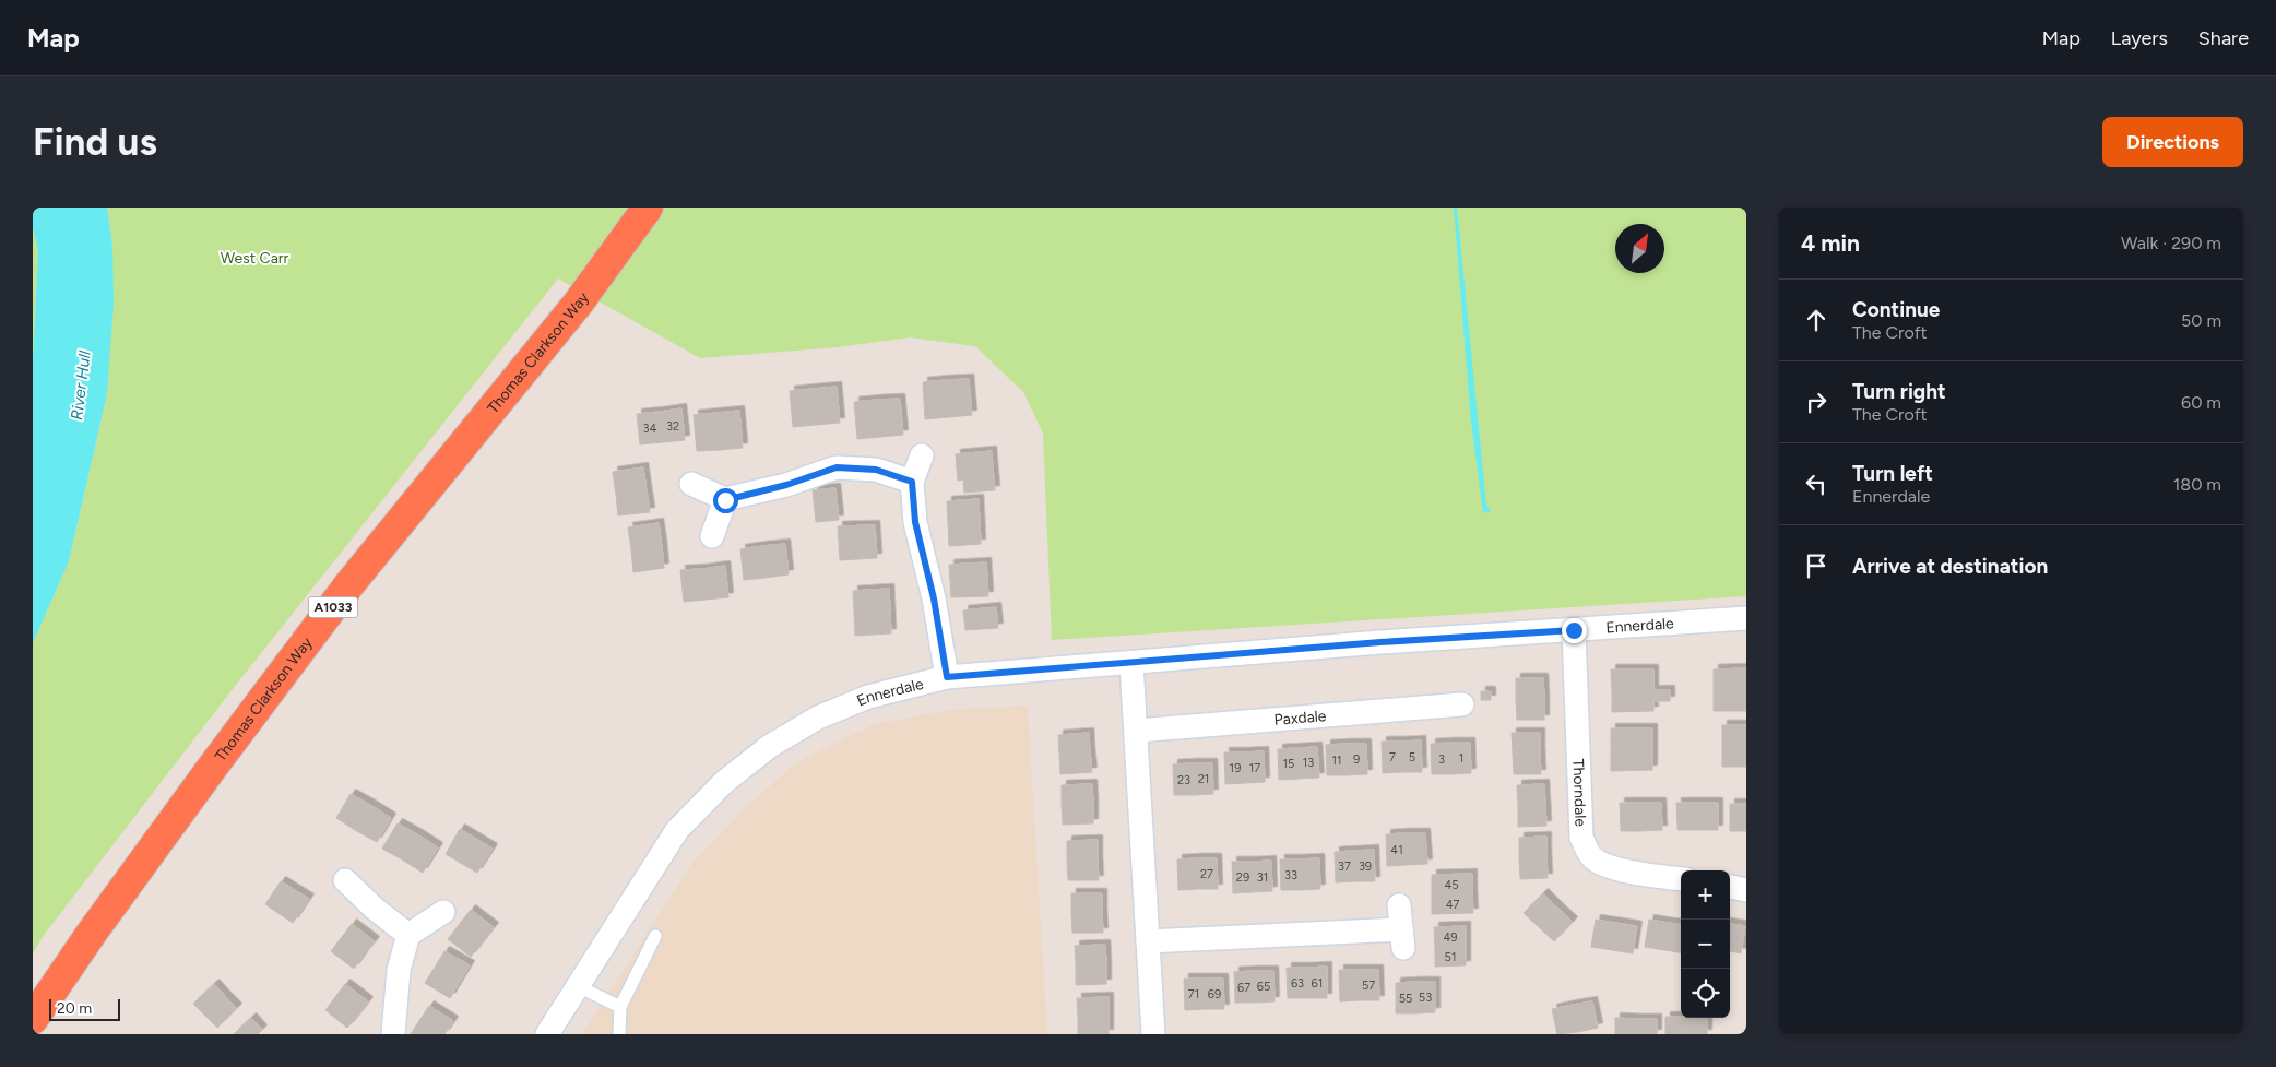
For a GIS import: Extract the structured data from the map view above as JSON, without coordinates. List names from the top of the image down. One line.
{"streets":{"highway":["Thomas Clarkson Way","A1033"],"street":["Ennerdale","Paxdale","Thorndale"]},"crossings":[["Ennerdale","Thorndale"]],"water":["River Hull"],"parks":["West Carr"],"house_numbers":["32","34","7","5","1","9","3","11","13","15","19","17","21","23","41","37","39","27","33","29","31","45","47","49","51","63","61","57","65","67","71","69","53","55"],"scale_bar":"20 m","north":"top right","page":{"header":"Map","nav":["Map","Layers","Share"],"buttons":"Directions","title":"Find us","heading":["4 min","Walk · 290 m"],"list":[["Continue","The Croft","50 m"],["Turn right","The Croft","60 m"],["Turn left","Ennerdale","180 m"],"Arrive at destination"],"map_buttons":["+","−"],"scale":"20 m"}}
